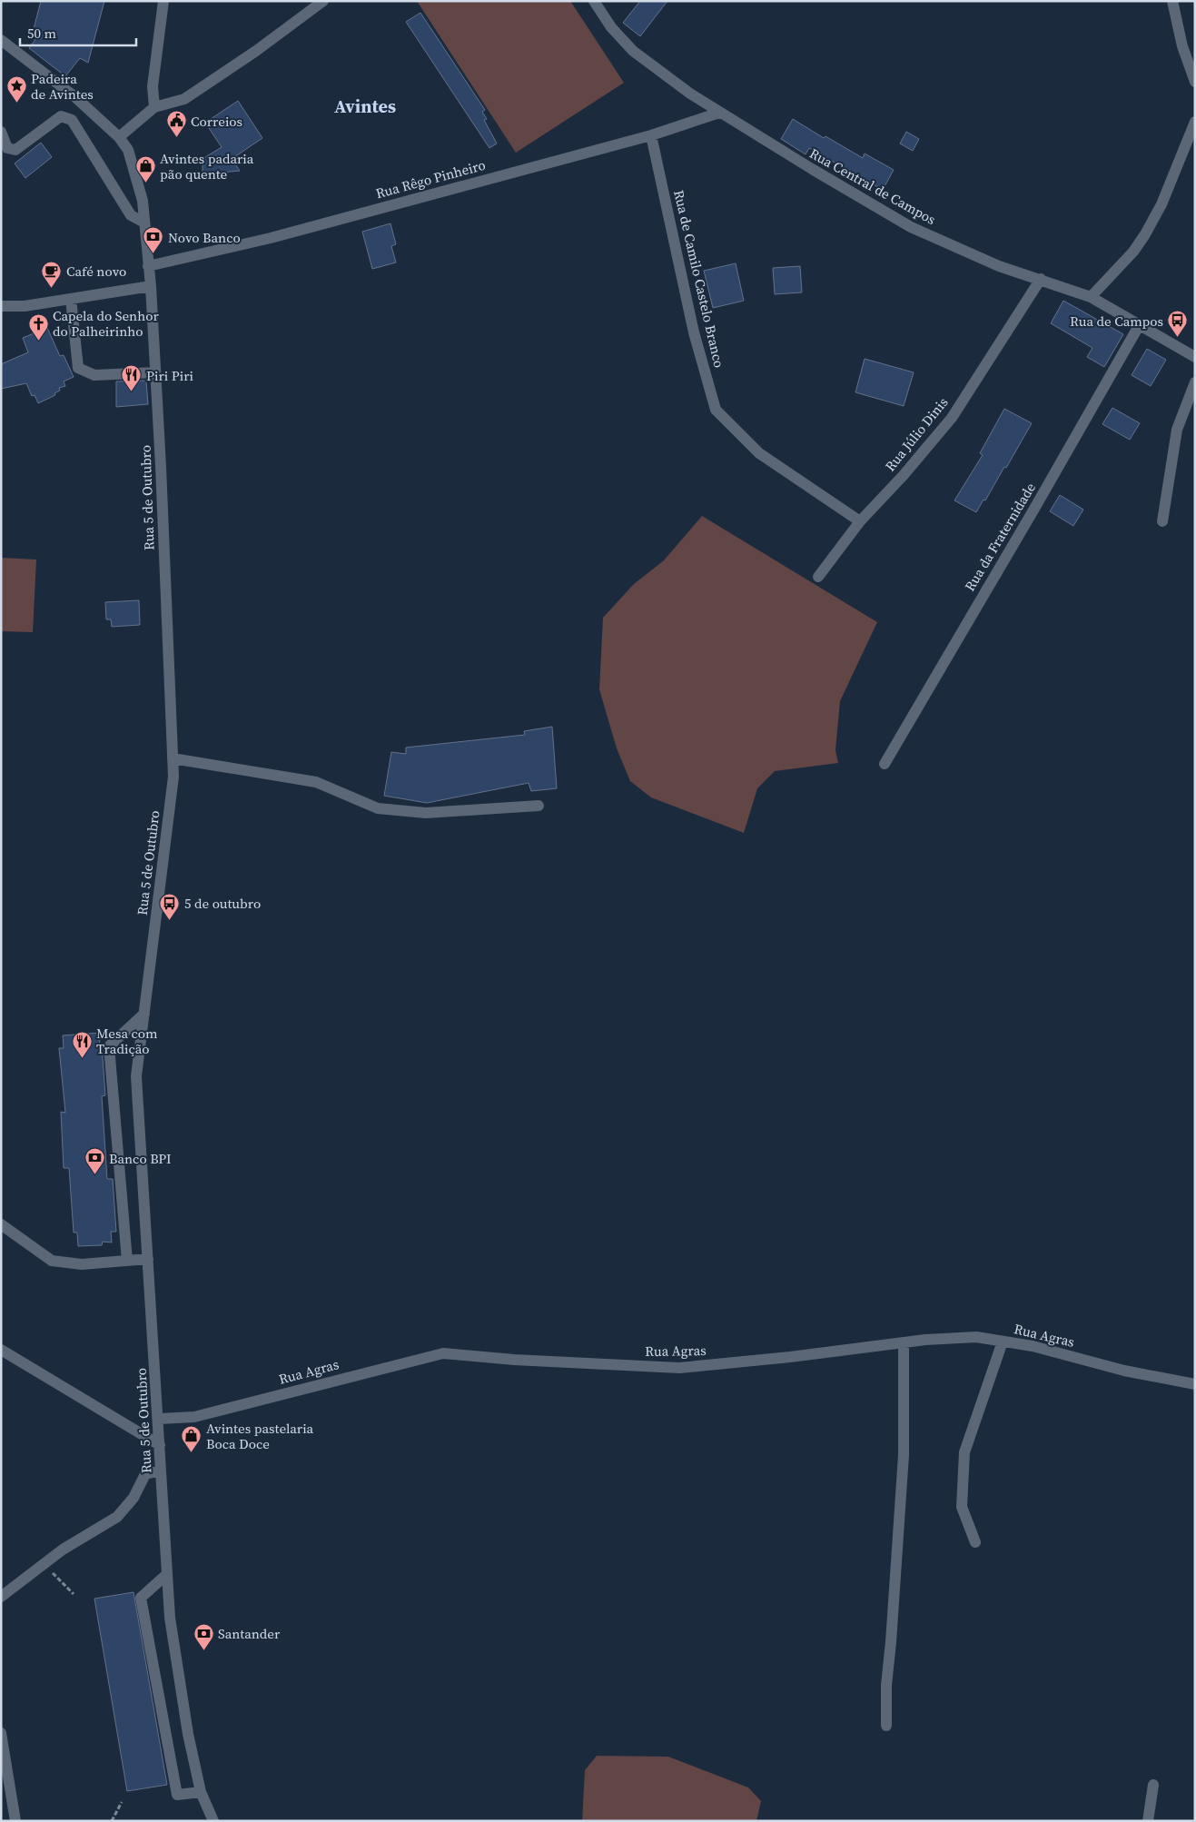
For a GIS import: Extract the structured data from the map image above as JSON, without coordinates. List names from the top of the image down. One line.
{"streets":{"street":["Rua Rêgo Pinheiro","Rua Central de Campos","Rua de Camilo Castelo Branco","Rua Júlio Dinis","Rua 5 de Outubro","Rua da Fraternidade","Rua Agras"]},"crossings":[["Rua Rêgo Pinheiro","Rua Central de Campos"],["Rua Rêgo Pinheiro","Rua de Camilo Castelo Branco"],["Rua Rêgo Pinheiro","Rua 5 de Outubro"],["Rua Central de Campos","Rua Júlio Dinis"],["Rua Central de Campos","Rua da Fraternidade"],["Rua de Camilo Castelo Branco","Rua Júlio Dinis"],["Rua 5 de Outubro","Rua Agras"]],"districts":["Avintes"],"places":{"place":["Padeira de Avintes"],"public building":["Correios"],"shop":["Avintes padaria pão quente","Avintes pastelaria Boca Doce"],"bank":["Novo Banco","Banco BPI","Santander"],"cafe":["Café novo"],"bus stop":["Rua de Campos","5 de outubro"],"church":["Capela do Senhor do Palheirinho"],"restaurant":["Piri Piri","Mesa com Tradição"]},"scale_bar":"50 m"}
